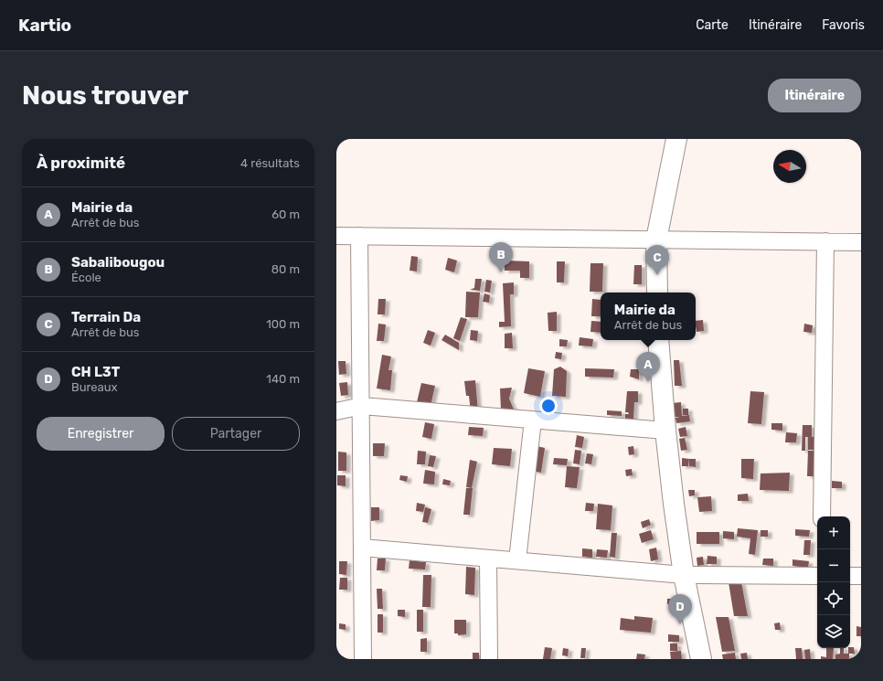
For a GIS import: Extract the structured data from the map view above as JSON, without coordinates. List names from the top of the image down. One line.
{"north":"left","page":{"header":"Kartio","nav":["Carte","Itinéraire","Favoris"],"buttons":["Itinéraire",["Enregistrer","Partager"]],"title":"Nous trouver","heading":["À proximité","4 résultats"],"list":[{"mark":"A","name":"Mairie da","note":"Arrêt de bus","value":"60 m"},{"mark":"B","name":"Sabalibougou","note":"École","value":"80 m"},{"mark":"C","name":"Terrain Da","note":"Arrêt de bus","value":"100 m"},{"mark":"D","name":"CH L3T","note":"Bureaux","value":"140 m"}],"pins":["B","C","A","D"],"popup":["Mairie da","Arrêt de bus"],"map_buttons":["+","−"]}}
